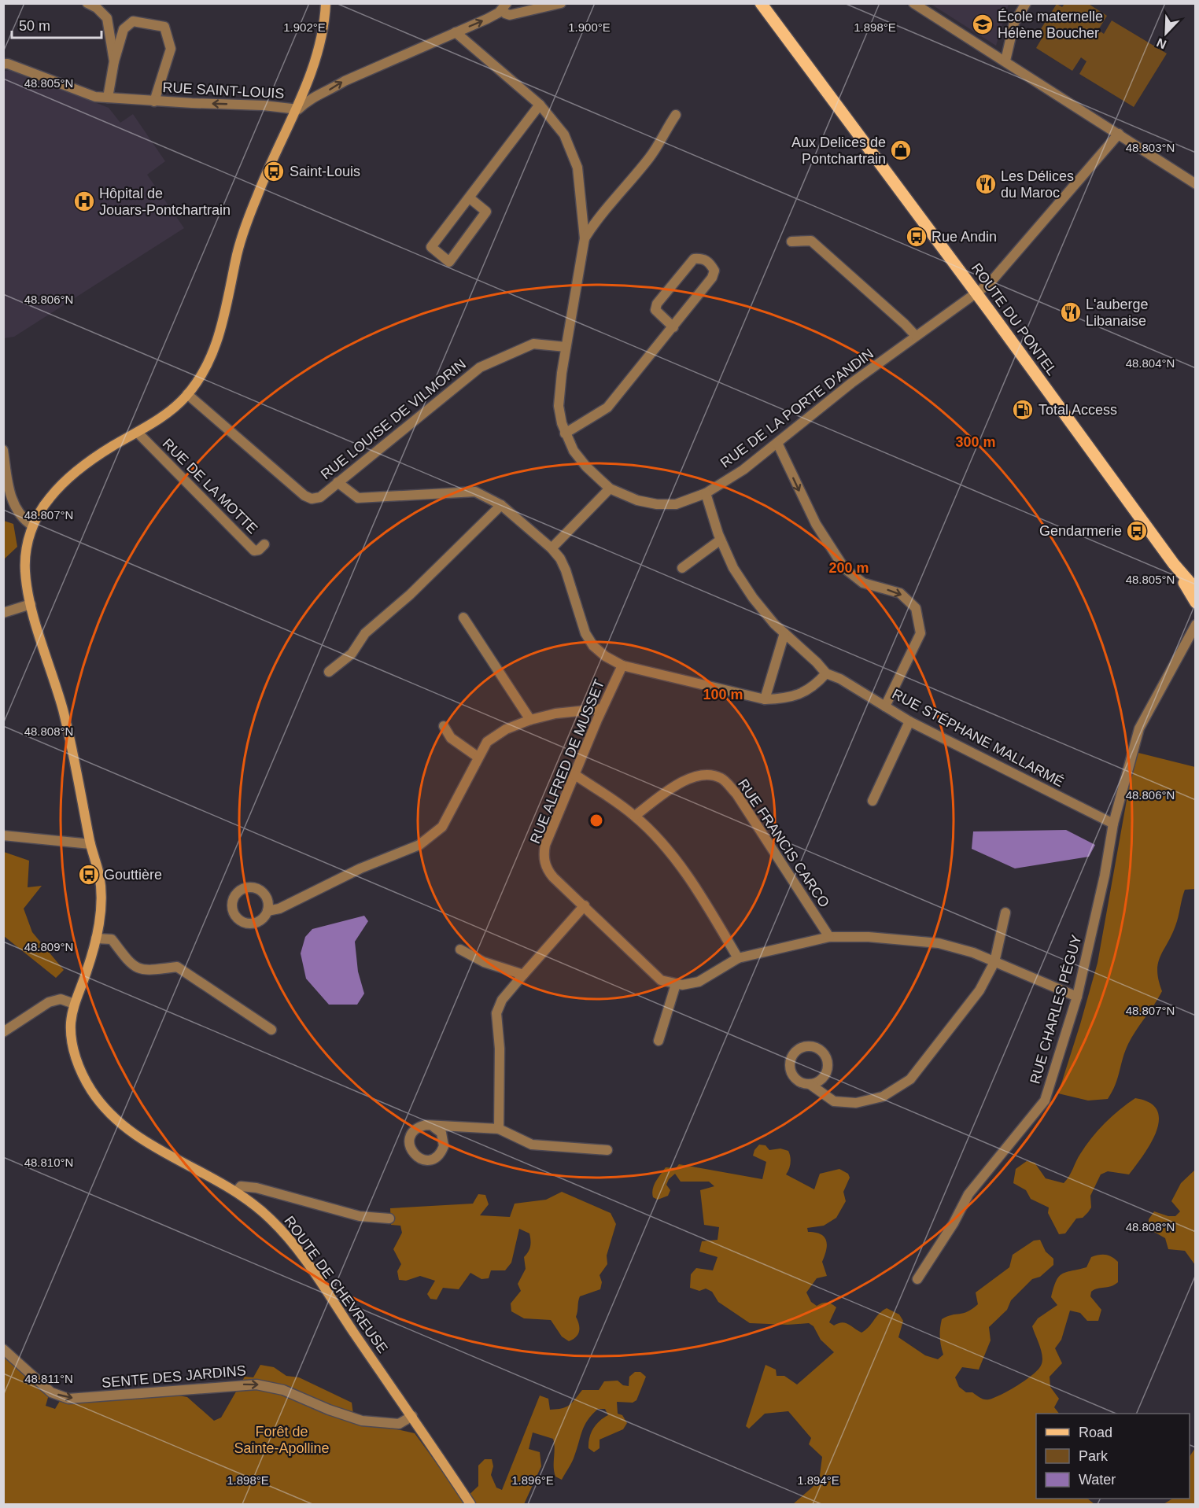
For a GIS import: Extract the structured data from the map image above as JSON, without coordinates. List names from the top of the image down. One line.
{"streets":{"main road":["ROUTE DU PONTEL"],"street":["RUE SAINT-LOUIS","RUE DE LA PORTE D'ANDIN","RUE LOUISE DE VILMORIN","RUE DE LA MOTTE","RUE STÉPHANE MALLARMÉ","RUE ALFRED DE MUSSET","RUE FRANCIS CARCO","RUE CHARLES PÉGUY","ROUTE DE CHEVREUSE","SENTE DES JARDINS"]},"crossings":[["RUE SAINT-LOUIS","RUE DE LA PORTE D'ANDIN"],["RUE SAINT-LOUIS","ROUTE DE CHEVREUSE"],["ROUTE DU PONTEL","RUE DE LA PORTE D'ANDIN"],["RUE DE LA PORTE D'ANDIN","RUE LOUISE DE VILMORIN"],["RUE DE LA PORTE D'ANDIN","RUE STÉPHANE MALLARMÉ"],["RUE LOUISE DE VILMORIN","ROUTE DE CHEVREUSE"],["RUE DE LA MOTTE","ROUTE DE CHEVREUSE"],["RUE STÉPHANE MALLARMÉ","RUE CHARLES PÉGUY"],["ROUTE DE CHEVREUSE","SENTE DES JARDINS"]],"one_way":["SENTE DES JARDINS"],"parks":["Forêt de Sainte-Apolline"],"places":{"school or university":["École maternelle Hélène Boucher"],"shop":["Aux Delices de Pontchartrain"],"bus stop":["Saint-Louis","Rue Andin","Gendarmerie","Gouttière"],"restaurant":["Les Délices du Maroc","L'auberge Libanaise"],"hospital":["Hôpital de Jouars-Pontchartrain"],"fuel station":["Total Access"]},"legend":["Road","Park","Water"],"scale_bar":"50 m","north":"bottom left","coordinates":["1.902°E","1.900°E","1.898°E","48.805°N","48.803°N","48.806°N","48.804°N","48.807°N","48.808°N","48.809°N","48.810°N","48.811°N","1.896°E","1.894°E"],"rings":["300 m","200 m","100 m"]}
